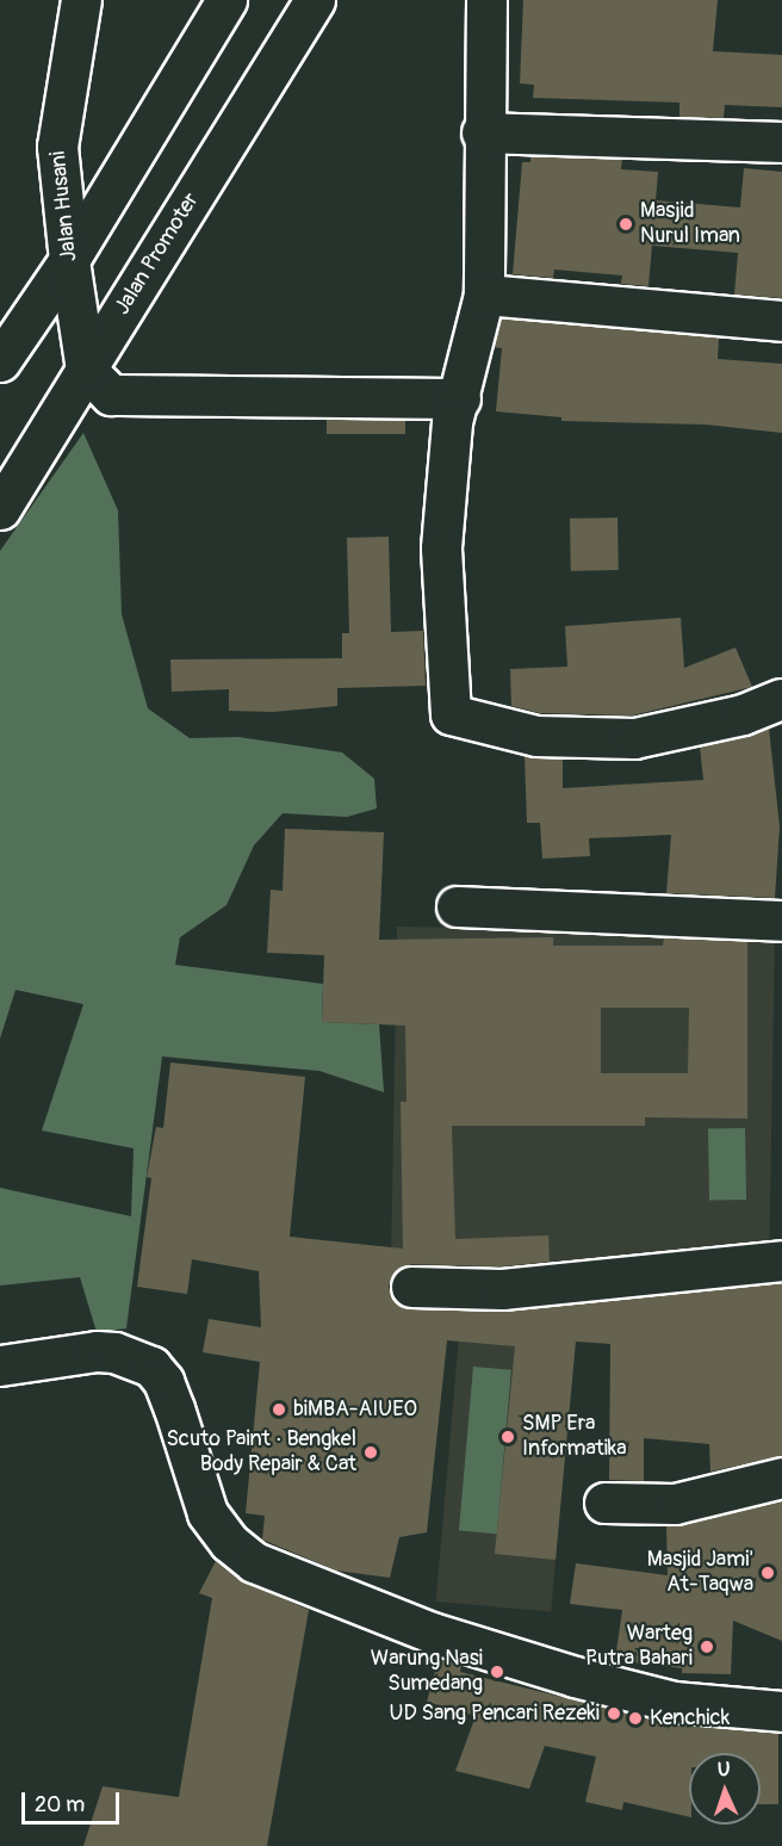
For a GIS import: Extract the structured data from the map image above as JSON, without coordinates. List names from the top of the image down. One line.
{"streets":{"street":["Jalan Husani","Jalan Promoter"]},"crossings":[["Jalan Husani","Jalan Promoter"]],"places":["Masjid Nurul Iman","biMBA-AIUEO","SMP Era Informatika","Scuto Paint · Bengkel Body Repair & Cat","Masjid Jami' At-Taqwa","Warteg Putra Bahari","Warung Nasi Sumedang","UD Sang Pencari Rezeki","Kenchick"],"scale_bar":"20 m","north":"top"}
